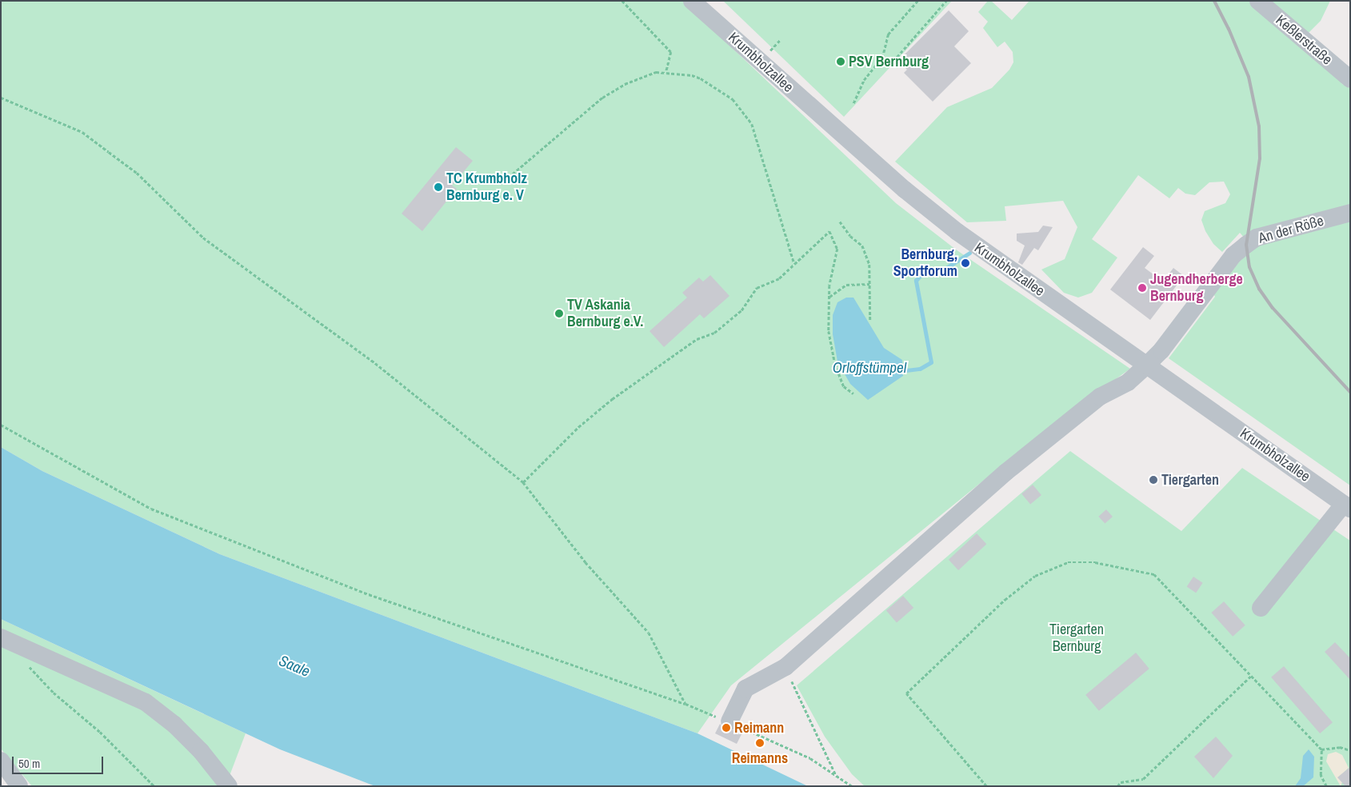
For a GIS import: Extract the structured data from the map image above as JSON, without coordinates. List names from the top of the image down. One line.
{"streets":{"street":["Keßlerstraße","Krumbholzallee","An der Röße"]},"crossings":[["Krumbholzallee","An der Röße"]],"water":["Orloffstümpel","Saale"],"parks":["Tiergarten Bernburg"],"places":["PSV Bernburg","TC Krumbholz Bernburg e. V","Bernburg, Sportforum","Jugendherberge Bernburg","TV Askania Bernburg e.V.","Tiergarten","Reimann","Reimanns"],"scale_bar":"50 m"}
